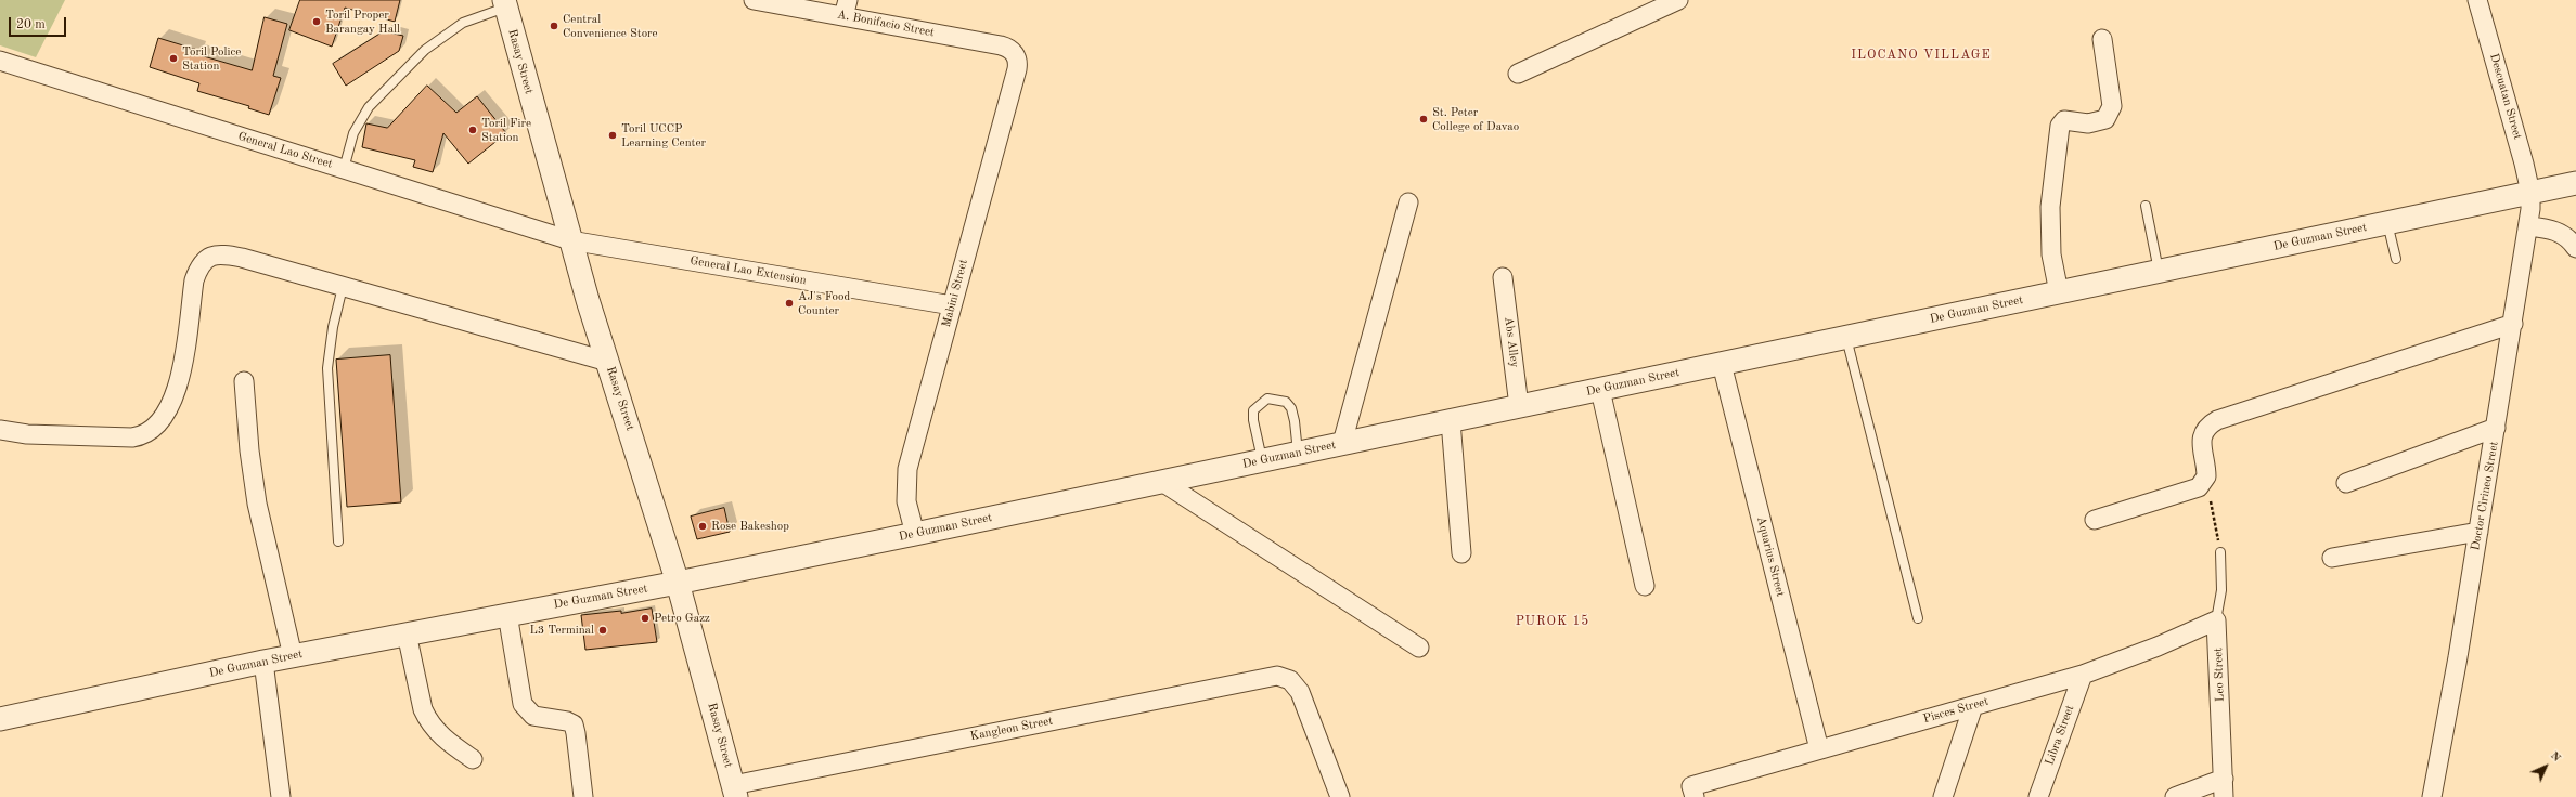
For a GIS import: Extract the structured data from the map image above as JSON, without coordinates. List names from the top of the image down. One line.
{"streets":{"street":["A. Bonifacio Street","Rasay Street","Descuatan Street","General Lao Street","De Guzman Street","General Lao Extension","Mabini Street","Abs Alley","Doctor Cirineo Street","Aquarius Street","Leo Street","Pisces Street","Kangleon Street","Libra Street"]},"crossings":[["A. Bonifacio Street","Mabini Street"],["Rasay Street","General Lao Street"],["Rasay Street","De Guzman Street"],["Rasay Street","General Lao Extension"],["Rasay Street","Kangleon Street"],["Descuatan Street","De Guzman Street"],["Descuatan Street","Doctor Cirineo Street"],["General Lao Street","General Lao Extension"],["De Guzman Street","Mabini Street"],["De Guzman Street","Abs Alley"],["De Guzman Street","Doctor Cirineo Street"],["De Guzman Street","Aquarius Street"],["General Lao Extension","Mabini Street"],["Aquarius Street","Pisces Street"],["Leo Street","Pisces Street"],["Pisces Street","Libra Street"]],"districts":["ILOCANO VILLAGE","PUROK 15"],"places":["Toril Proper Barangay Hall","Central Convenience Store","Toril Police Station","St. Peter College of Davao","Toril Fire Station","Toril UCCP Learning Center","AJ's Food Counter","Rose Bakeshop","Petro Gazz","L3 Terminal"],"scale_bar":"20 m","north":"top right"}
